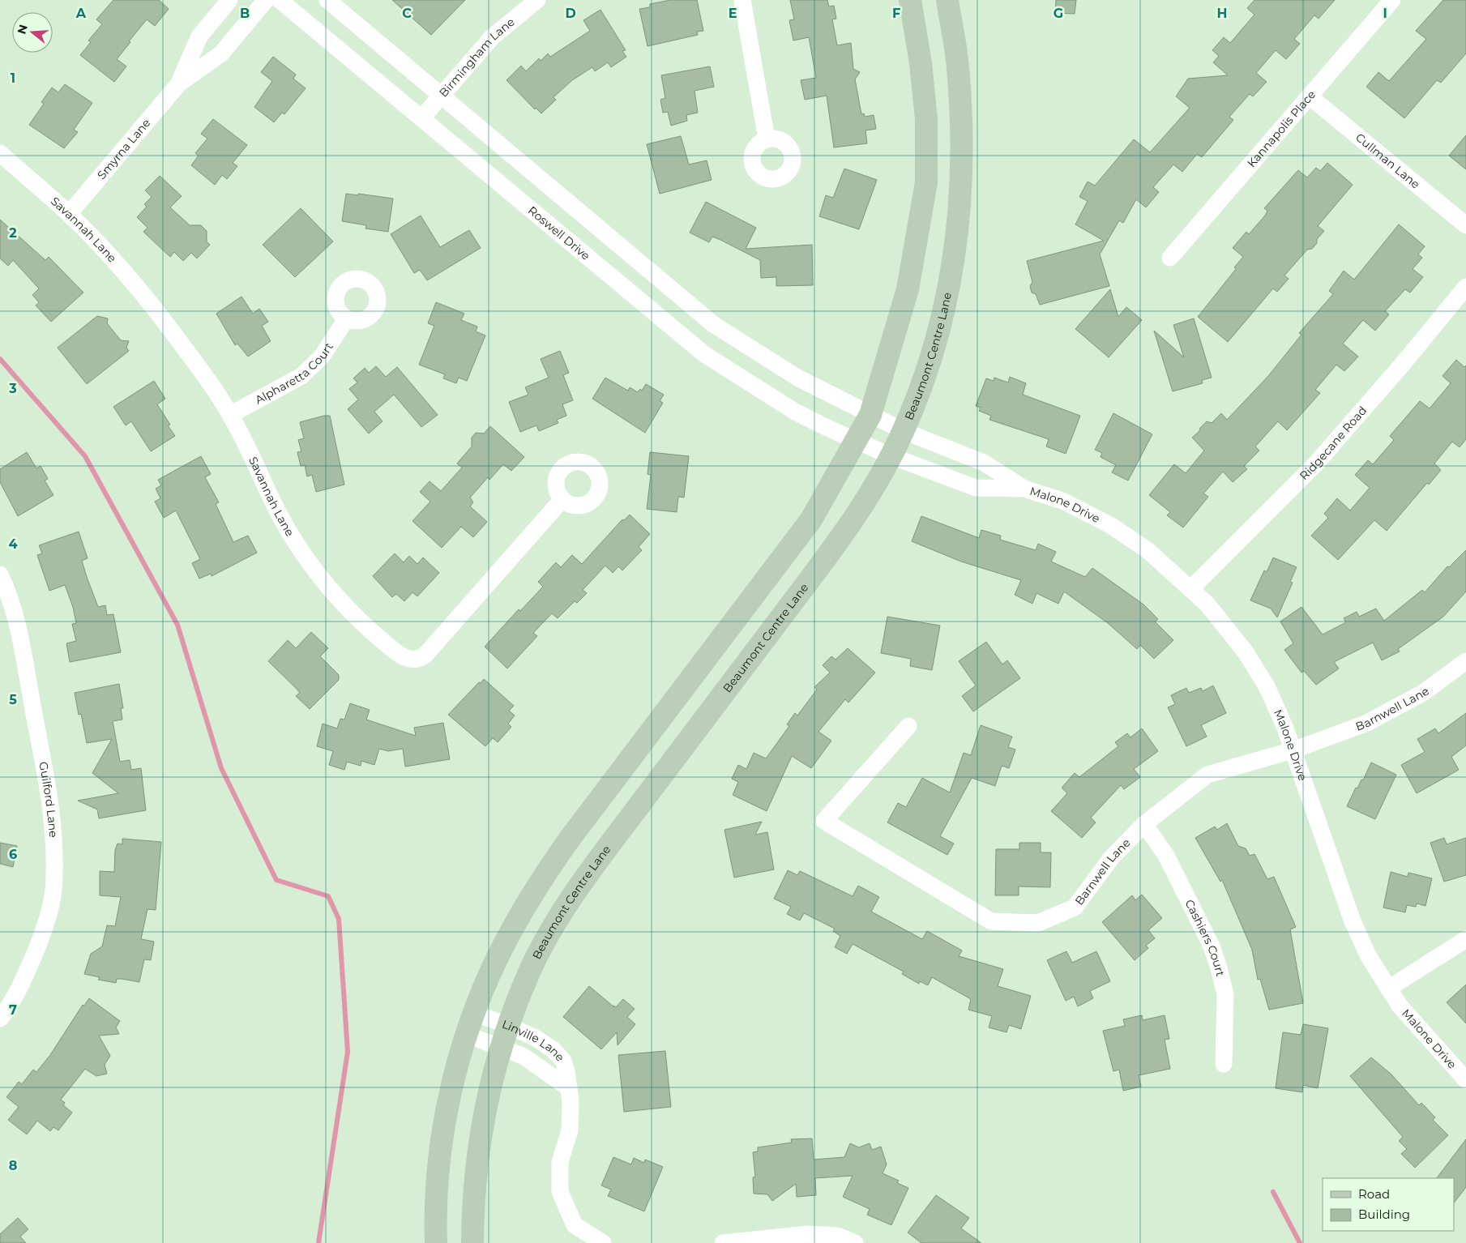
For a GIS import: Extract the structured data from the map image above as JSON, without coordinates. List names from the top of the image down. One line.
{"streets":{"street":["Birmingham Lane","Kannapolis Place","Smyrna Lane","Cullman Lane","Savannah Lane","Roswell Drive","Beaumont Centre Lane","Alpharetta Court","Ridgecane Road","Malone Drive","Barnwell Lane","Guilford Lane","Cashiers Court","Linville Lane"]},"crossings":[["Birmingham Lane","Roswell Drive"],["Kannapolis Place","Cullman Lane"],["Smyrna Lane","Savannah Lane"],["Savannah Lane","Alpharetta Court"],["Roswell Drive","Malone Drive"],["Beaumont Centre Lane","Malone Drive"],["Beaumont Centre Lane","Linville Lane"],["Ridgecane Road","Malone Drive"],["Malone Drive","Barnwell Lane"],["Barnwell Lane","Cashiers Court"]],"legend":["Road","Building"],"north":"left","grid":{"columns":["A","B","C","D","E","F","G","H","I"],"rows":["1","2","3","4","5","6","7","8"]}}
